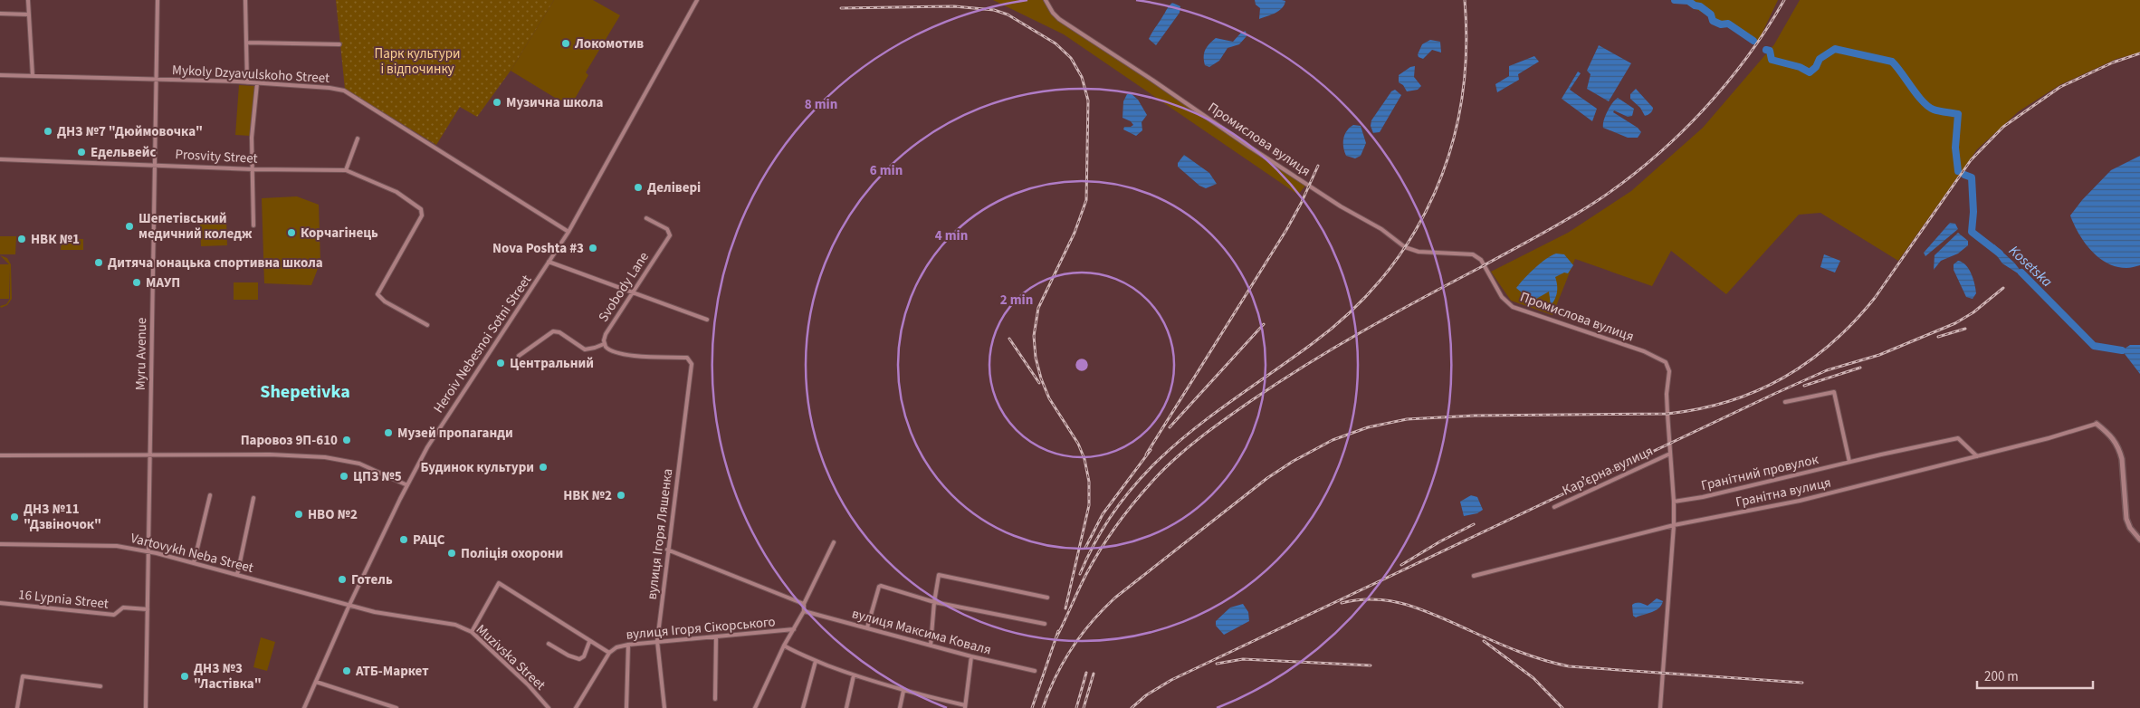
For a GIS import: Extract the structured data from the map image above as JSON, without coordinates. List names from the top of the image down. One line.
{"streets":{"street":["Mykoly Dzyavulskoho Street","Промислова вулиця","Prosvity Street","Svobody Lane","Heroiv Nebesnoi Sotni Street","Myru Avenue","Карʼєрна вулиця","Гранітний провулок","Гранітна вулиця","вулиця Ігоря Ляшенка","Vartovykh Neba Street","16 Lypnia Street","вулиця Ігоря Сікорського","вулиця Максима Коваля","Muzivska Street"]},"crossings":[["Mykoly Dzyavulskoho Street","Heroiv Nebesnoi Sotni Street"],["Mykoly Dzyavulskoho Street","Myru Avenue"],["Промислова вулиця","Карʼєрна вулиця"],["Промислова вулиця","Гранітний провулок"],["Промислова вулиця","Гранітна вулиця"],["Prosvity Street","Myru Avenue"],["Svobody Lane","вулиця Ігоря Ляшенка"],["Heroiv Nebesnoi Sotni Street","Vartovykh Neba Street"],["Heroiv Nebesnoi Sotni Street","Muzivska Street"],["Myru Avenue","Vartovykh Neba Street"],["Myru Avenue","16 Lypnia Street"],["Гранітний провулок","Гранітна вулиця"],["вулиця Ігоря Ляшенка","вулиця Ігоря Сікорського"],["Vartovykh Neba Street","Muzivska Street"],["вулиця Ігоря Сікорського","Muzivska Street"]],"districts":["Shepetivka"],"water":["Kosetska"],"parks":["Парк культури і відпочинку"],"places":["Локомотив","Музична школа","ДНЗ №7 \"Дюймовочка\"","Едельвейс","Делівері","Шепетівський медичний коледж","Корчагінець","НВК №1","Nova Poshta #3","Дитяча юнацька спортивна школа","МАУП","Центральний","Музей пропаганди","Паровоз 9П-610","Будинок культури","ЦПЗ №5","НВК №2","НВО №2","ДНЗ №11 \"Дзвіночок\"","РАЦС","Поліція охорони","Готель","АТБ-Маркет","ДНЗ №3 \"Ластівка\""],"scale_bar":"200 m","rings":["8 min","6 min","4 min","2 min"]}
